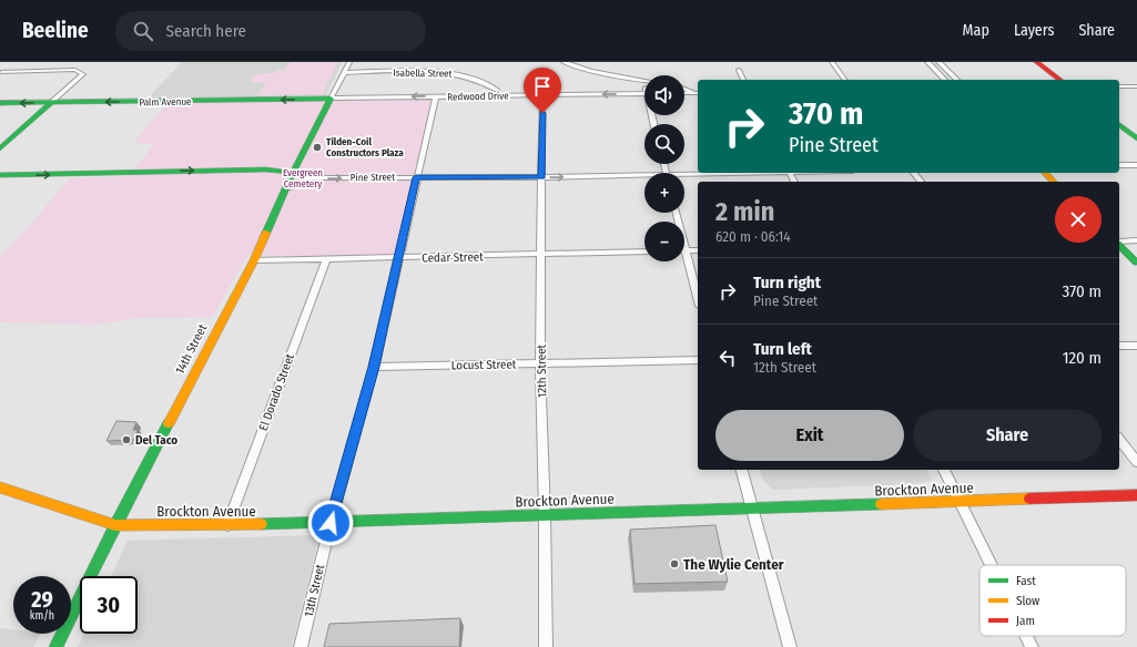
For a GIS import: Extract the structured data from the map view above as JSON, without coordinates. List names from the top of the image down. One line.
{"streets":{"street":["Isabella Street","Redwood Drive","Palm Avenue","Pine Street","Cedar Street","14th Street","Locust Street","12th Street","El Dorado Street","Brockton Avenue","13th Street"]},"crossings":[["Isabella Street","14th Street"],["Redwood Drive","Palm Avenue"],["Redwood Drive","14th Street"],["Redwood Drive","12th Street"],["Redwood Drive","13th Street"],["Palm Avenue","14th Street"],["Pine Street","14th Street"],["Pine Street","12th Street"],["Pine Street","13th Street"],["Cedar Street","14th Street"],["Cedar Street","12th Street"],["Cedar Street","El Dorado Street"],["Cedar Street","13th Street"],["14th Street","Brockton Avenue"],["Locust Street","12th Street"],["Locust Street","13th Street"],["12th Street","Brockton Avenue"],["El Dorado Street","Brockton Avenue"],["Brockton Avenue","13th Street"]],"one_way":["Palm Avenue","Pine Street"],"parks":["Evergreen Cemetery"],"places":["Tilden-Coil Constructors Plaza","Del Taco","The Wylie Center"],"legend":["Fast","Slow","Jam"],"page":{"header":"Beeline","search":"Search here","nav":["Map","Layers","Share"],"map_buttons":["+","−"],"turn":["370 m","Pine Street"],"heading":["2 min","620 m · 06:14"],"list":[{"name":"Turn right","note":"Pine Street","value":"370 m"},{"name":"Turn left","note":"12th Street","value":"120 m"}],"buttons":["Exit","Share"],"speed":"29 km/h","limit":"30"}}
